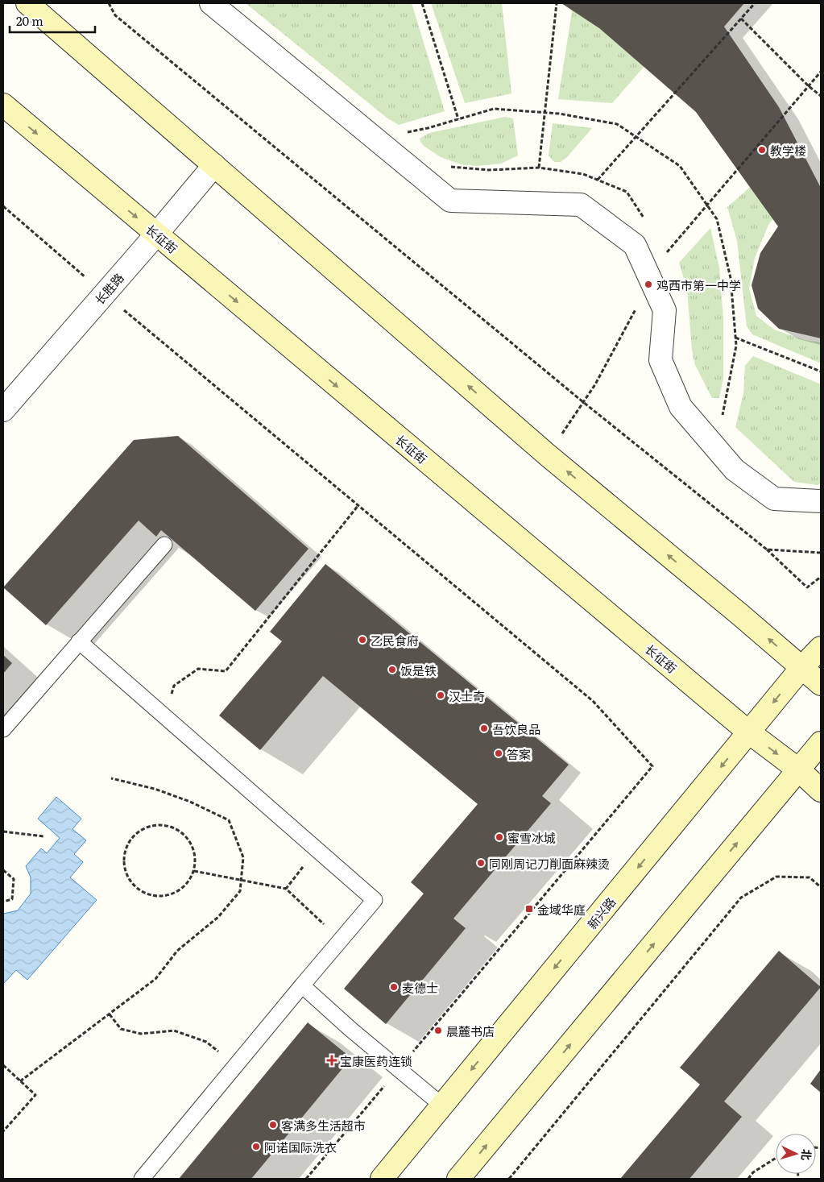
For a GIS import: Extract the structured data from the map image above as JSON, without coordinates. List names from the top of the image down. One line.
{"streets":{"main road":["长征街","新兴路"],"street":["长胜路"]},"crossings":[["长征街","长胜路"],["长征街","新兴路"]],"places":{"other":["教学楼","鸡西市第一中学","乙民食府","饭是铁","汉士奇","吾饮良品","答案","蜜雪冰城","同刚周记刀削面麻辣烫","麦德士","晨麓书店","客满多生活超市","阿诺国际洗衣"],"transit":["金域华庭"],"health":["宝康医药连锁"]},"scale_bar":"20 m","north":"right"}
